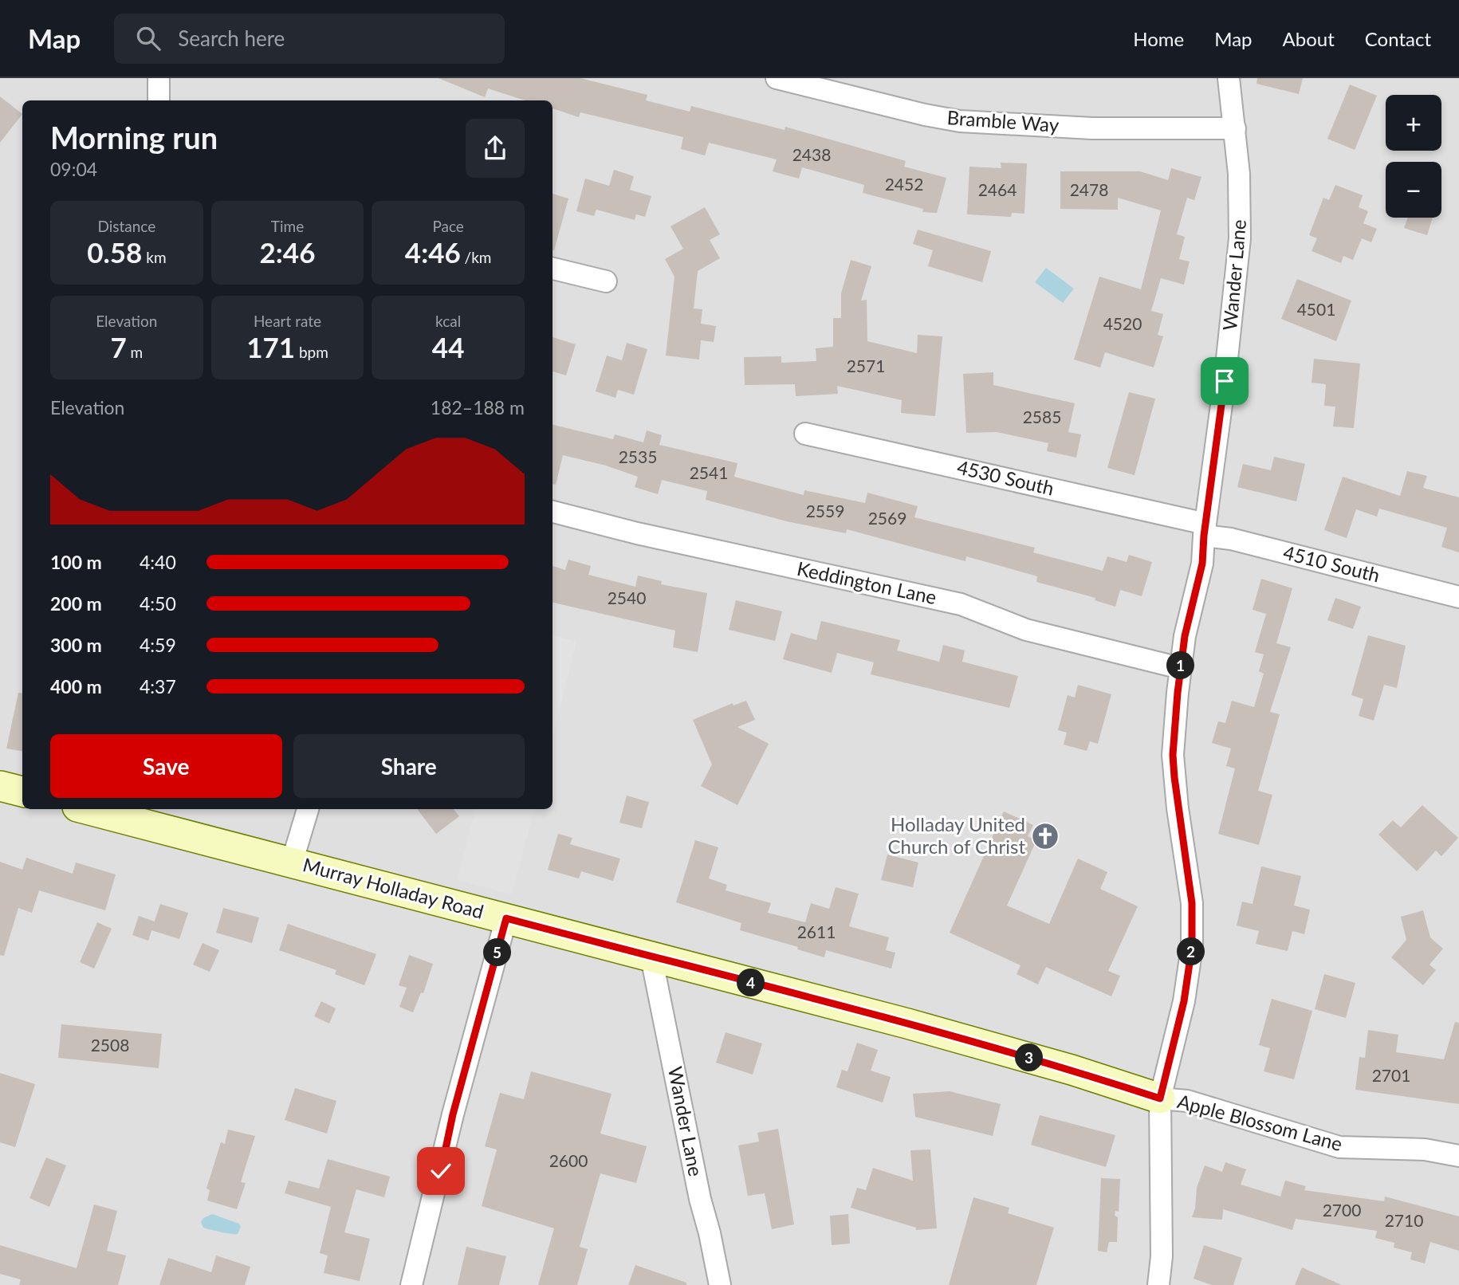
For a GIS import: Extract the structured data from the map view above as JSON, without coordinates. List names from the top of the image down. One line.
{"streets":{"street":["Bramble Way","Wander Lane","4530 South","4510 South","Keddington Lane","Murray Holladay Road","Apple Blossom Lane"]},"crossings":[["Bramble Way","Wander Lane"],["Wander Lane","4530 South"],["Wander Lane","4510 South"],["Wander Lane","Keddington Lane"],["Wander Lane","Murray Holladay Road"],["Wander Lane","Apple Blossom Lane"],["4530 South","4510 South"],["Murray Holladay Road","Apple Blossom Lane"]],"places":{"church":["Holladay United Church of Christ"]},"house_numbers":["2438","2452","2464","2478","4501","4520","2571","2585","2535","2541","2559","2569","2540","2611","2508","2701","2600","2700","2710"],"page":{"header":"Map","search":"Search here","nav":["Home","Map","About","Contact"],"map_buttons":["+","−"],"heading":["Morning run","09:04"],"stats":[["Distance","0.58 km"],["Time","2:46"],["Pace","4:46 /km"],["Elevation","7 m"],["Heart rate","171 bpm"],["kcal","44"]],"chart":["Elevation","182–188 m"],"list":[{"name":"100 m","note":"4:40"},{"name":"200 m","note":"4:50"},{"name":"300 m","note":"4:59"},{"name":"400 m","note":"4:37"}],"pins":["1","2","5","4","3"],"buttons":["Save","Share"]}}
